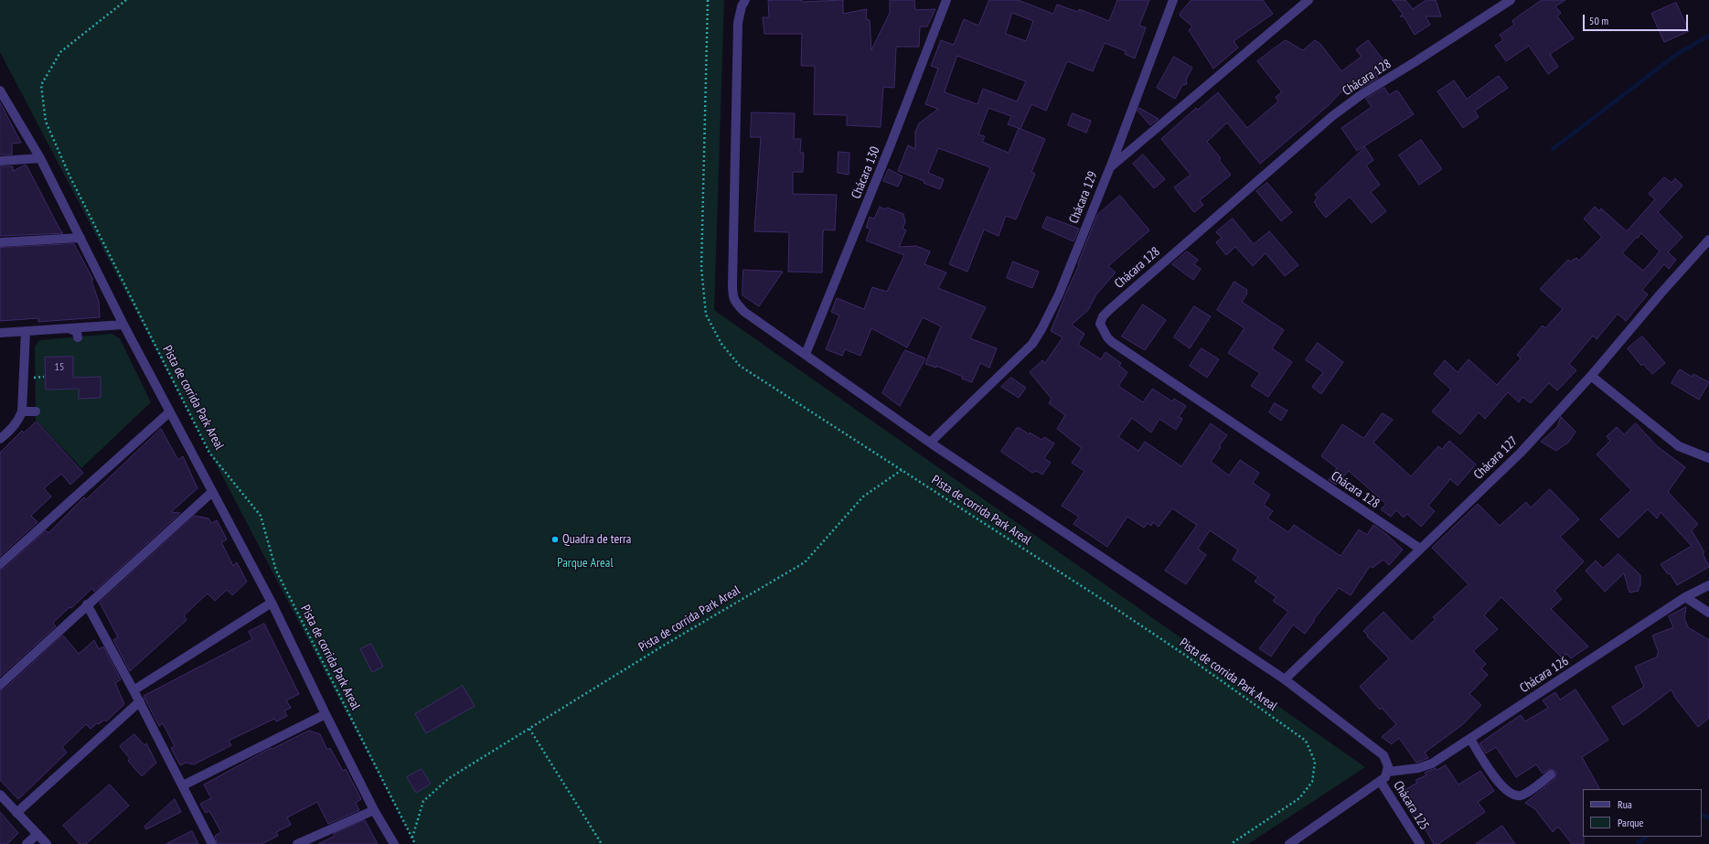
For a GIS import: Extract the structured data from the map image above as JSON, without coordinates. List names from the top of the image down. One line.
{"streets":{"street":["Chácara 128","Chácara 130","Chácara 129","Chácara 127","Chácara 126","Chácara 125"],"path":["Pista de corrida Park Areal"]},"crossings":[["Chácara 128","Chácara 127"]],"parks":["Parque Areal"],"places":["Quadra de terra"],"house_numbers":["15"],"legend":["Rua","Parque"],"scale_bar":"50 m"}
